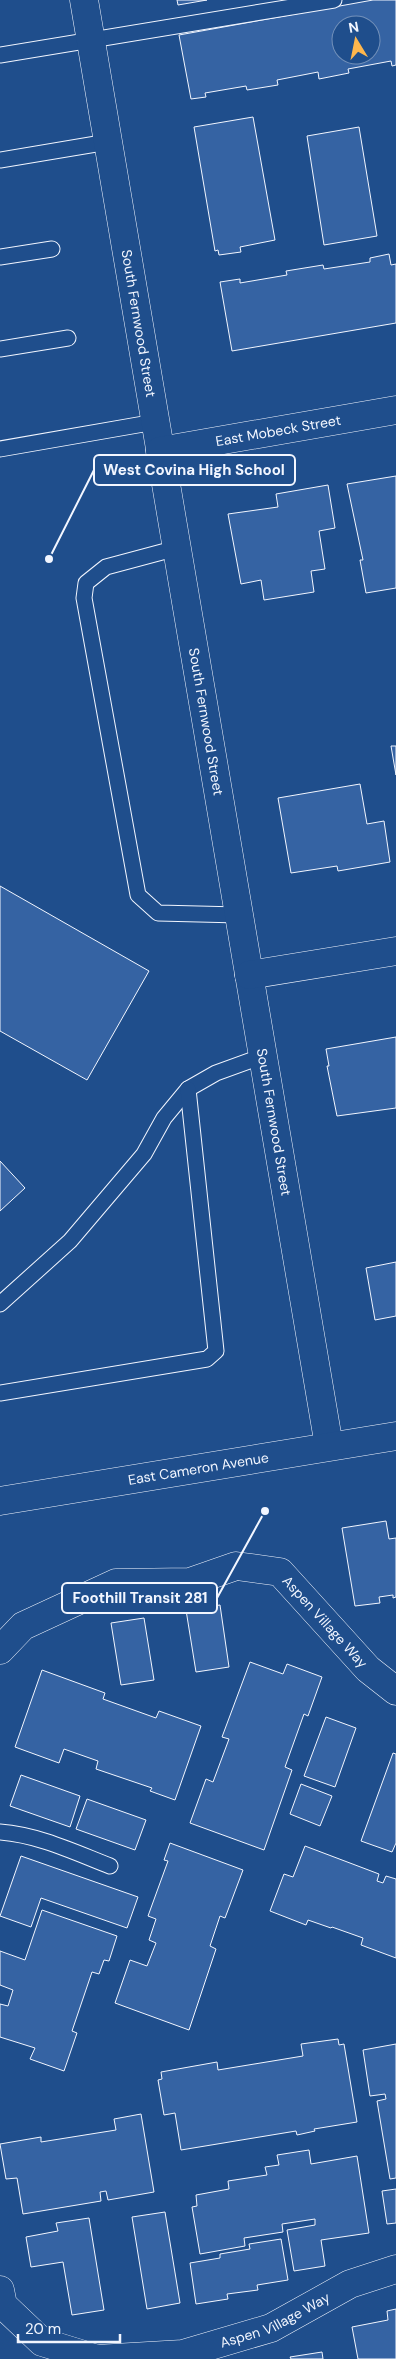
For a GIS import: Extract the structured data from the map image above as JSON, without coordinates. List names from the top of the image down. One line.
{"streets":{"street":["South Fernwood Street","East Mobeck Street","East Cameron Avenue","Aspen Village Way"]},"crossings":[["South Fernwood Street","East Mobeck Street"],["South Fernwood Street","East Cameron Avenue"]],"places":["West Covina High School","Foothill Transit 281"],"scale_bar":"20 m","north":"top"}
